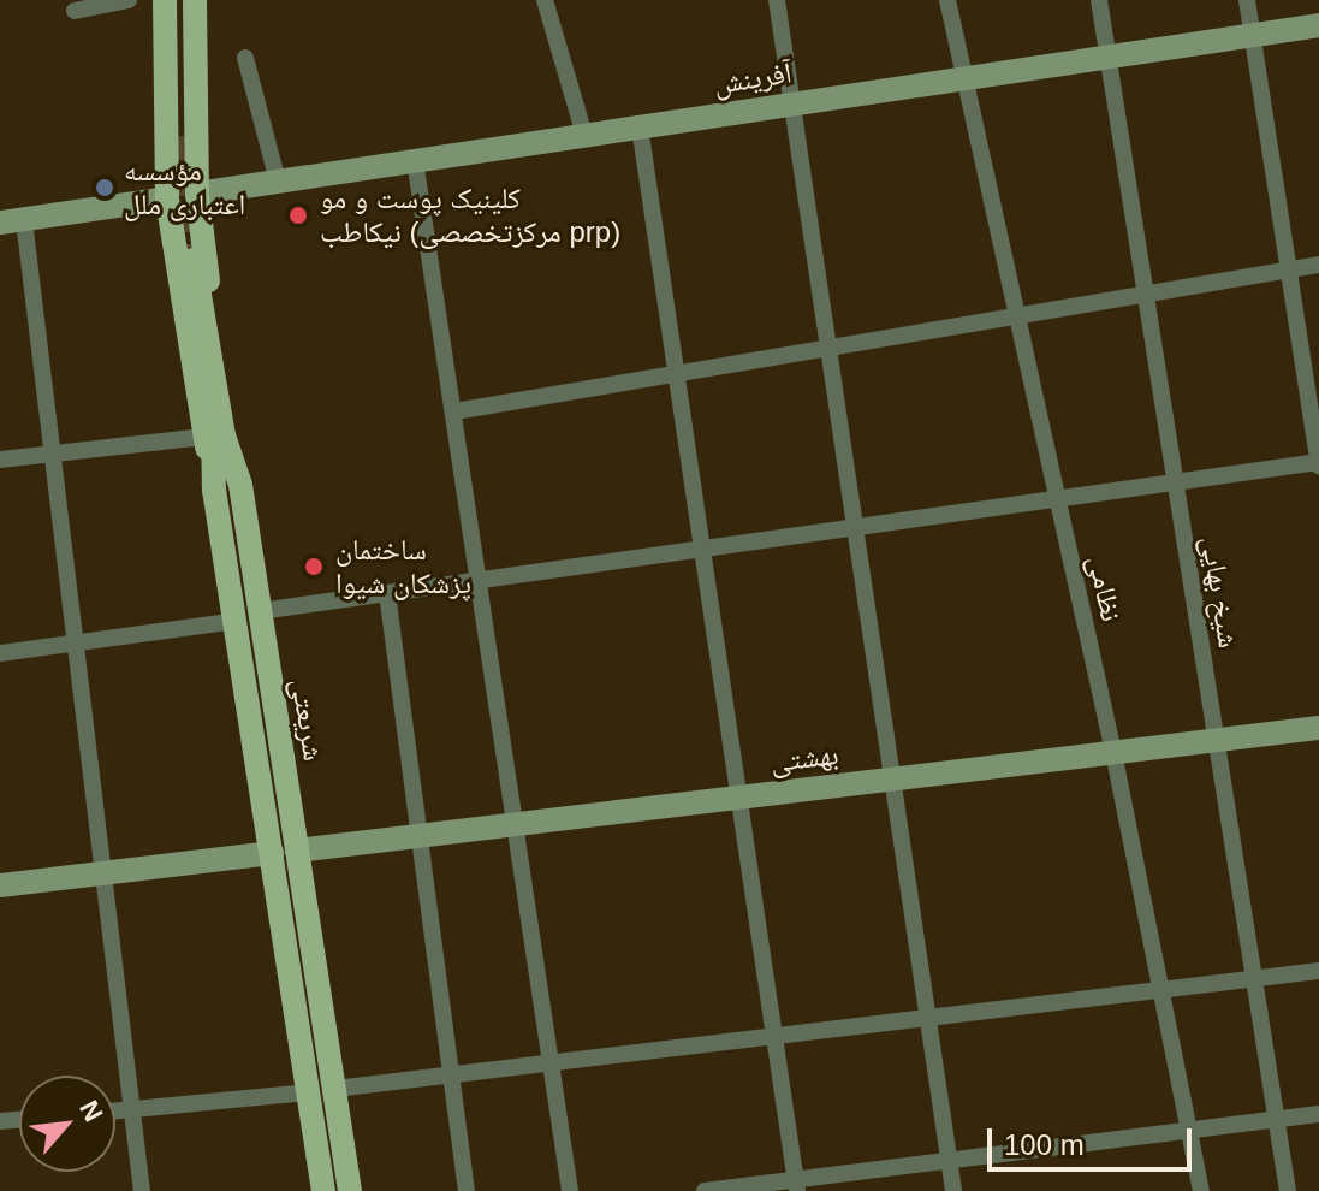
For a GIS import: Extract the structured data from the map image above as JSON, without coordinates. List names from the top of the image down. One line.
{"streets":{"main road":["شریعتی"],"street":["آفرینش","نظامی","شیخ بهایی","بهشتی"]},"crossings":[["آفرینش","نظامی"],["آفرینش","شیخ بهایی"],["نظامی","بهشتی"],["شیخ بهایی","بهشتی"],["شریعتی","بهشتی"]],"places":["مؤسسه اعتباری ملل","کلینیک پوست و مو نیکاطب (مرکزتخصصی prp)","ساختمان پزشکان شیوا"],"scale_bar":"100 m","north":"top right"}
